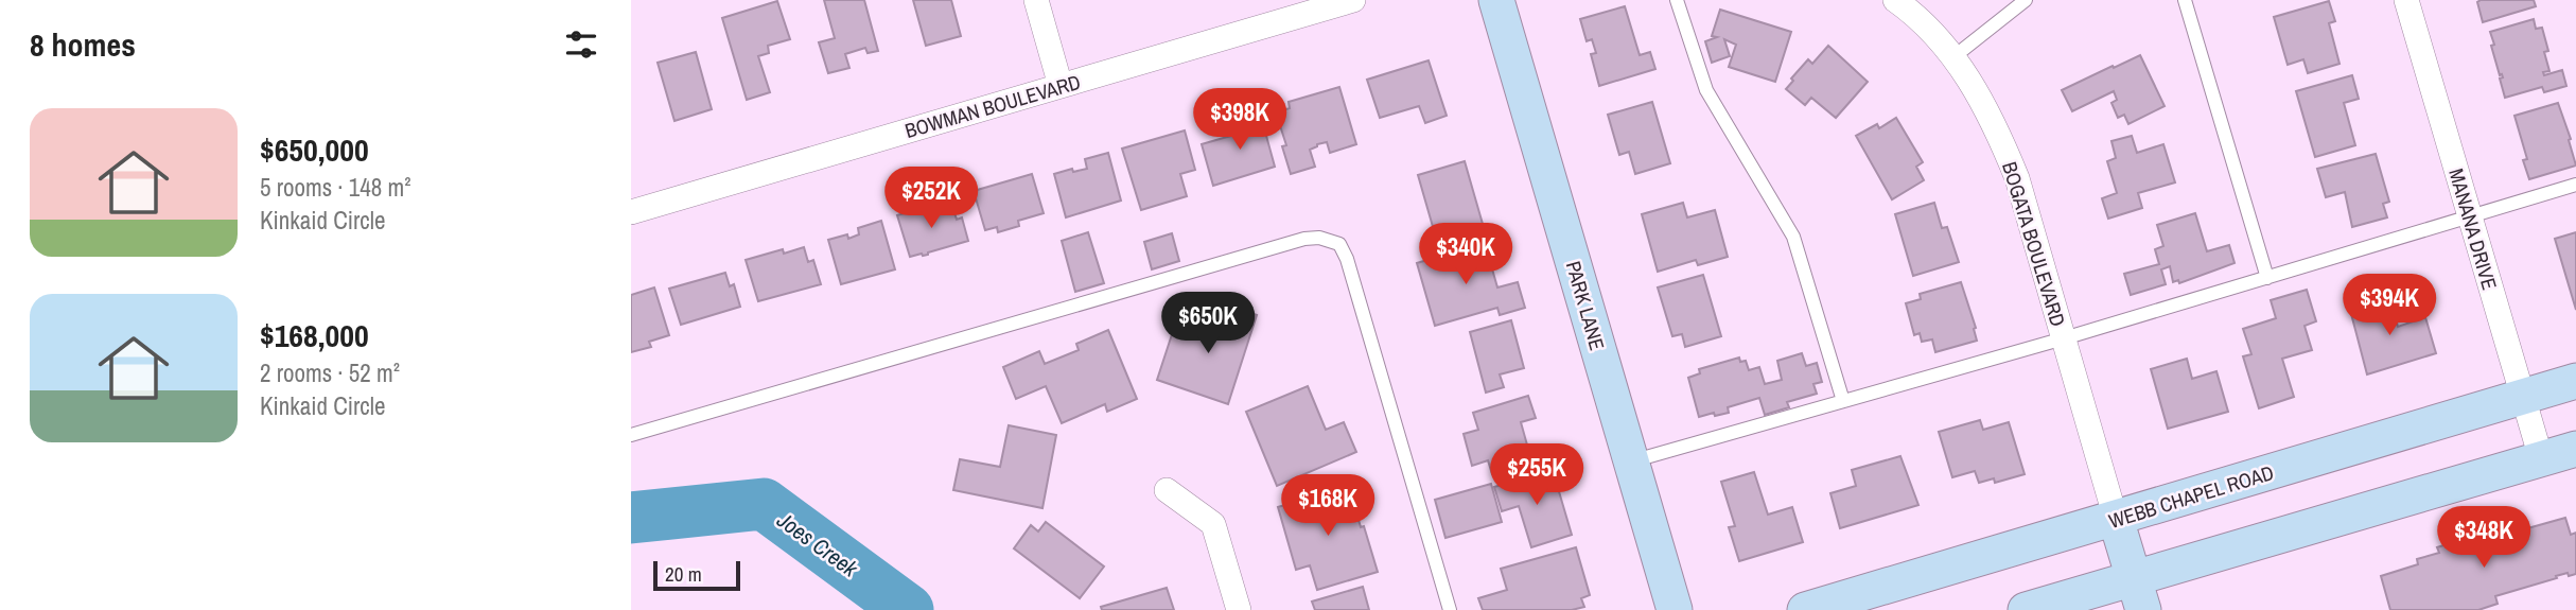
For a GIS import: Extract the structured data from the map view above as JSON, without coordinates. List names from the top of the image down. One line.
{"streets":{"main road":["PARK LANE","WEBB CHAPEL ROAD"],"street":["BOWMAN BOULEVARD","MANANA DRIVE","BOGATA BOULEVARD"]},"crossings":[["MANANA DRIVE","WEBB CHAPEL ROAD"],["BOGATA BOULEVARD","WEBB CHAPEL ROAD"]],"water":["Joes Creek"],"scale_bar":"20 m","page":{"heading":"8 homes","price":["$398K","$252K","$340K","$394K","$650K","$255K","$168K","$348K"],"list":[{"name":"$650,000","note":"5 rooms · 148 m² · Kinkaid Circle"},{"name":"$168,000","note":"2 rooms · 52 m² · Kinkaid Circle"}],"scale":"20 m"}}
